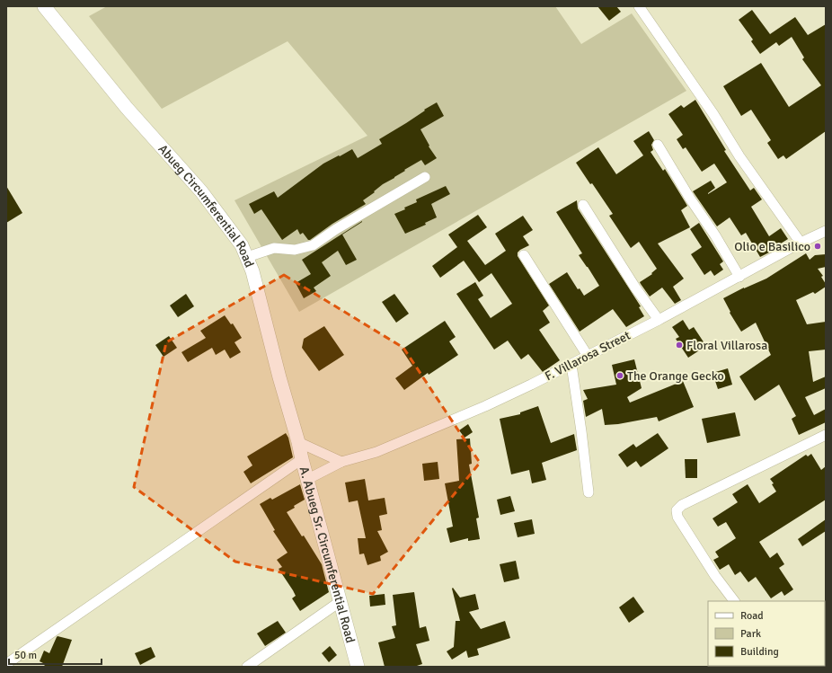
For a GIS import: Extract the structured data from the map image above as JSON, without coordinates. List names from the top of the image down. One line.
{"streets":{"street":["Abueg Circumferential Road","F. Villarosa Street","A. Abueg Sr. Circumferential Road"]},"crossings":[["Abueg Circumferential Road","A. Abueg Sr. Circumferential Road"],["F. Villarosa Street","A. Abueg Sr. Circumferential Road"]],"places":["Olio e Basilico","Floral Villarosa","The Orange Gecko"],"legend":["Road","Park","Building"],"scale_bar":"50 m"}
